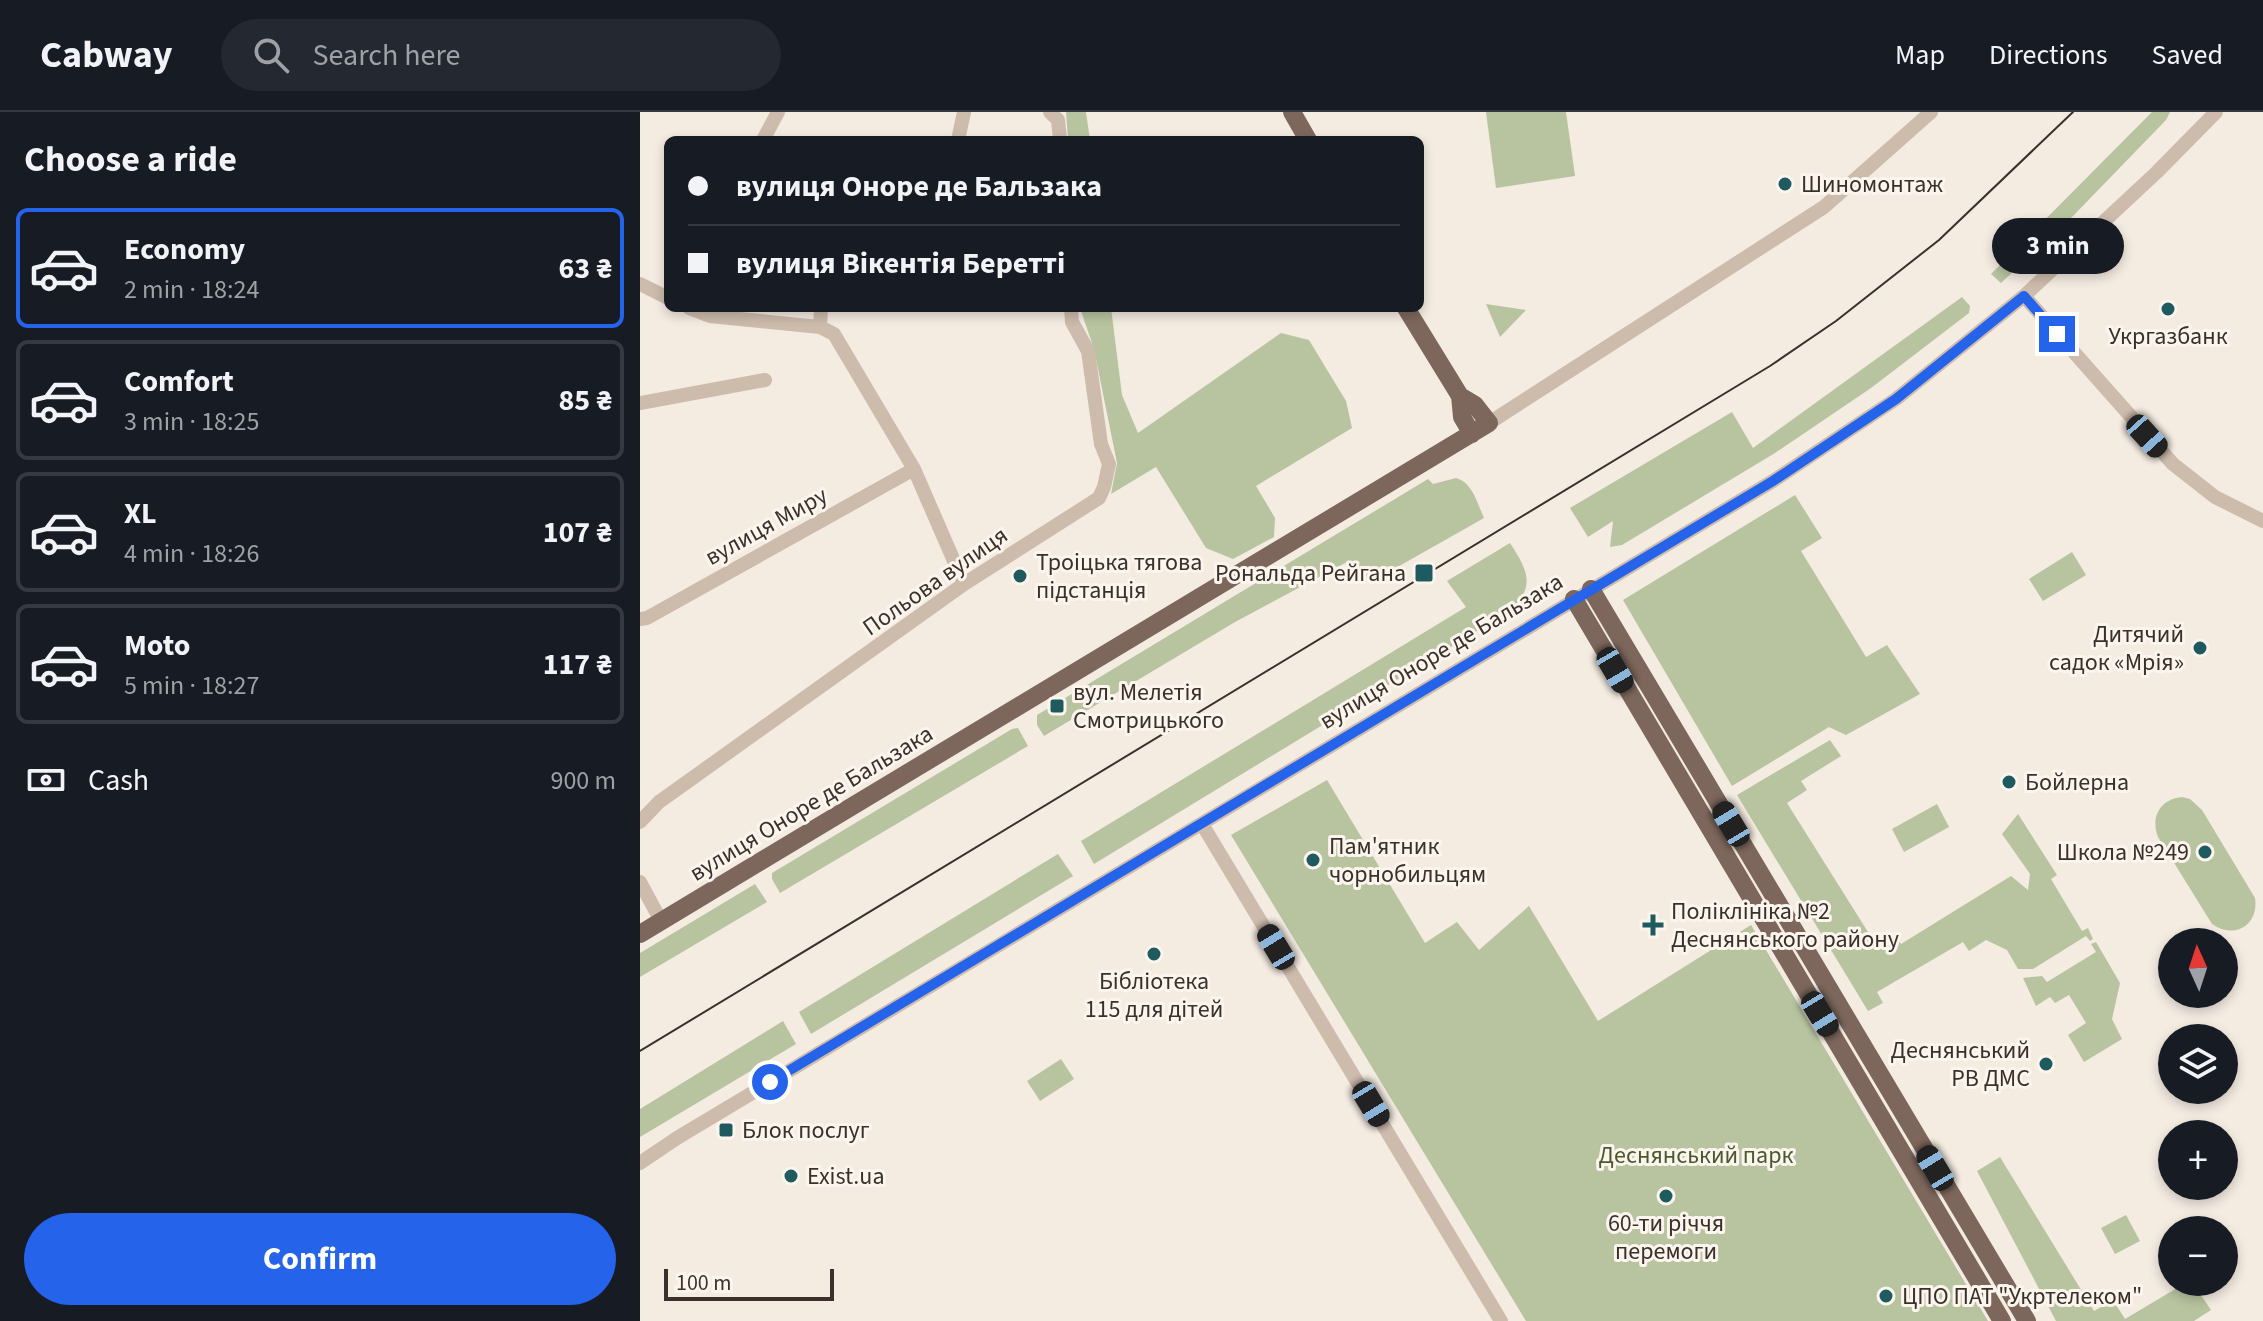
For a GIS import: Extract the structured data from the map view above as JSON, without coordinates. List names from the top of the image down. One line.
{"streets":{"main road":["вулиця Оноре де Бальзака"],"street":["вулиця Миру","Польова вулиця"]},"parks":["Деснянський парк"],"places":{"other":["Шиномонтаж","Укргазбанк","Троiцька тягова пiдстанцiя","Дитячий садок «Мрія»","Бойлерна","Школа №249","Пам'ятник чорнобильцям","Бібліотека 115 для дітей","Деснянський РВ ДМС","Exist.ua","60-ти річчя перемоги","ЦПО ПАТ \"Укртелеком\""],"transit":["Рональда Рейгана","вул. Мелетія Смотрицького","Блок послуг"],"health":["Поліклініка №2 Деснянського району"]},"scale_bar":"100 m","north":"top","page":{"header":"Cabway","search":"Search here","nav":["Map","Directions","Saved"],"heading":"Choose a ride","banner":["вулиця Оноре де Бальзака","вулиця Вікентія Беретті"],"list":[{"name":"Economy","note":"2 min · 18:24","value":"63 ₴"},{"name":"Comfort","note":"3 min · 18:25","value":"85 ₴"},{"name":"XL","note":"4 min · 18:26","value":"107 ₴"},{"name":"Moto","note":"5 min · 18:27","value":"117 ₴"}],"bubble":"3 min","pay":["Cash","900 m"],"map_buttons":["+","−"],"buttons":"Confirm","scale":"100 m"}}
